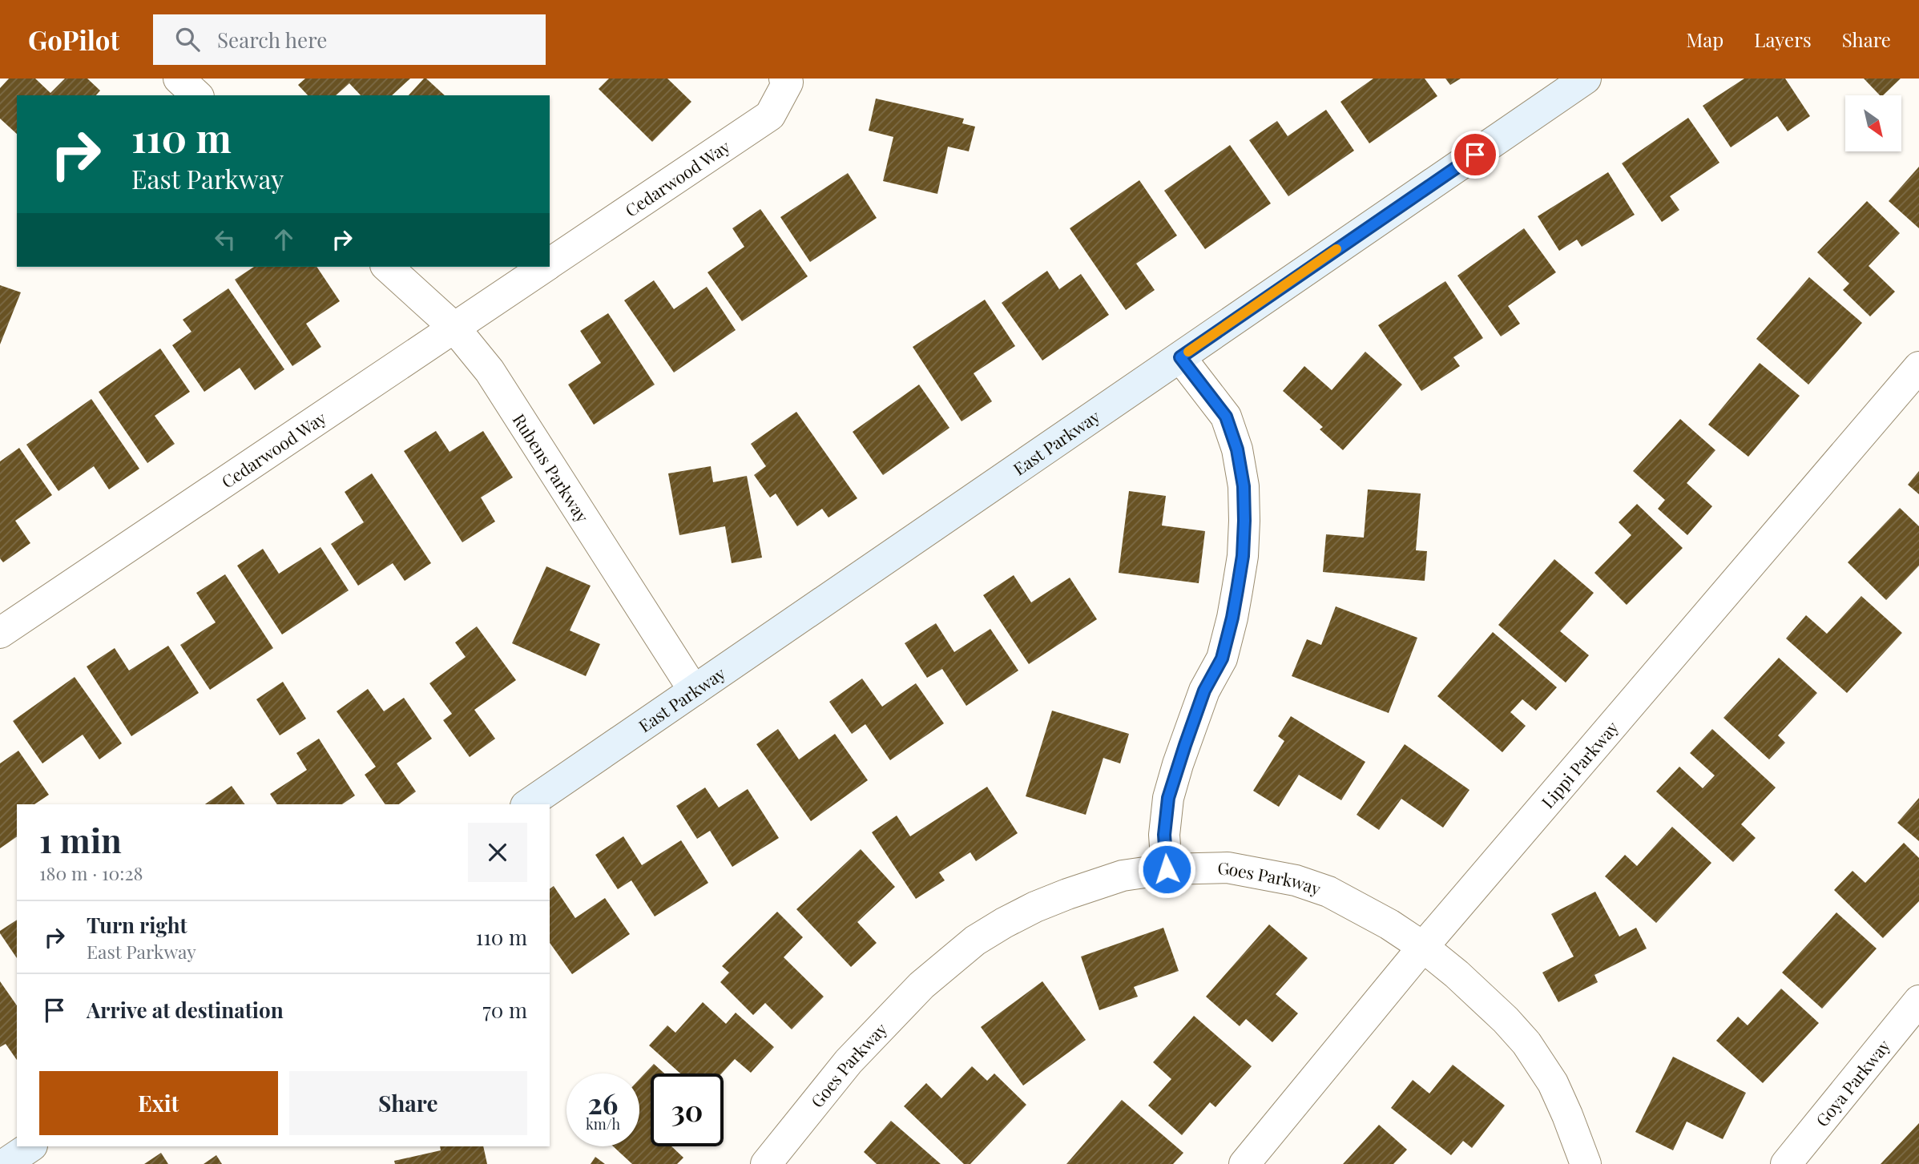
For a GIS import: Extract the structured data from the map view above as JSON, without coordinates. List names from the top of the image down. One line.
{"streets":{"street":["Cedarwood Way","East Parkway","Rubens Parkway","Lippi Parkway","Goes Parkway","Goya Parkway"]},"crossings":[["Cedarwood Way","Rubens Parkway"],["East Parkway","Rubens Parkway"],["Lippi Parkway","Goes Parkway"]],"north":"bottom right","page":{"header":"GoPilot","search":"Search here","nav":["Map","Layers","Share"],"turn":["110 m","East Parkway"],"heading":["1 min","180 m · 10:28"],"list":[{"name":"Turn right","note":"East Parkway","value":"110 m"},{"name":"Arrive at destination","value":"70 m"}],"buttons":["Exit","Share"],"speed":"26 km/h","limit":"30"}}
